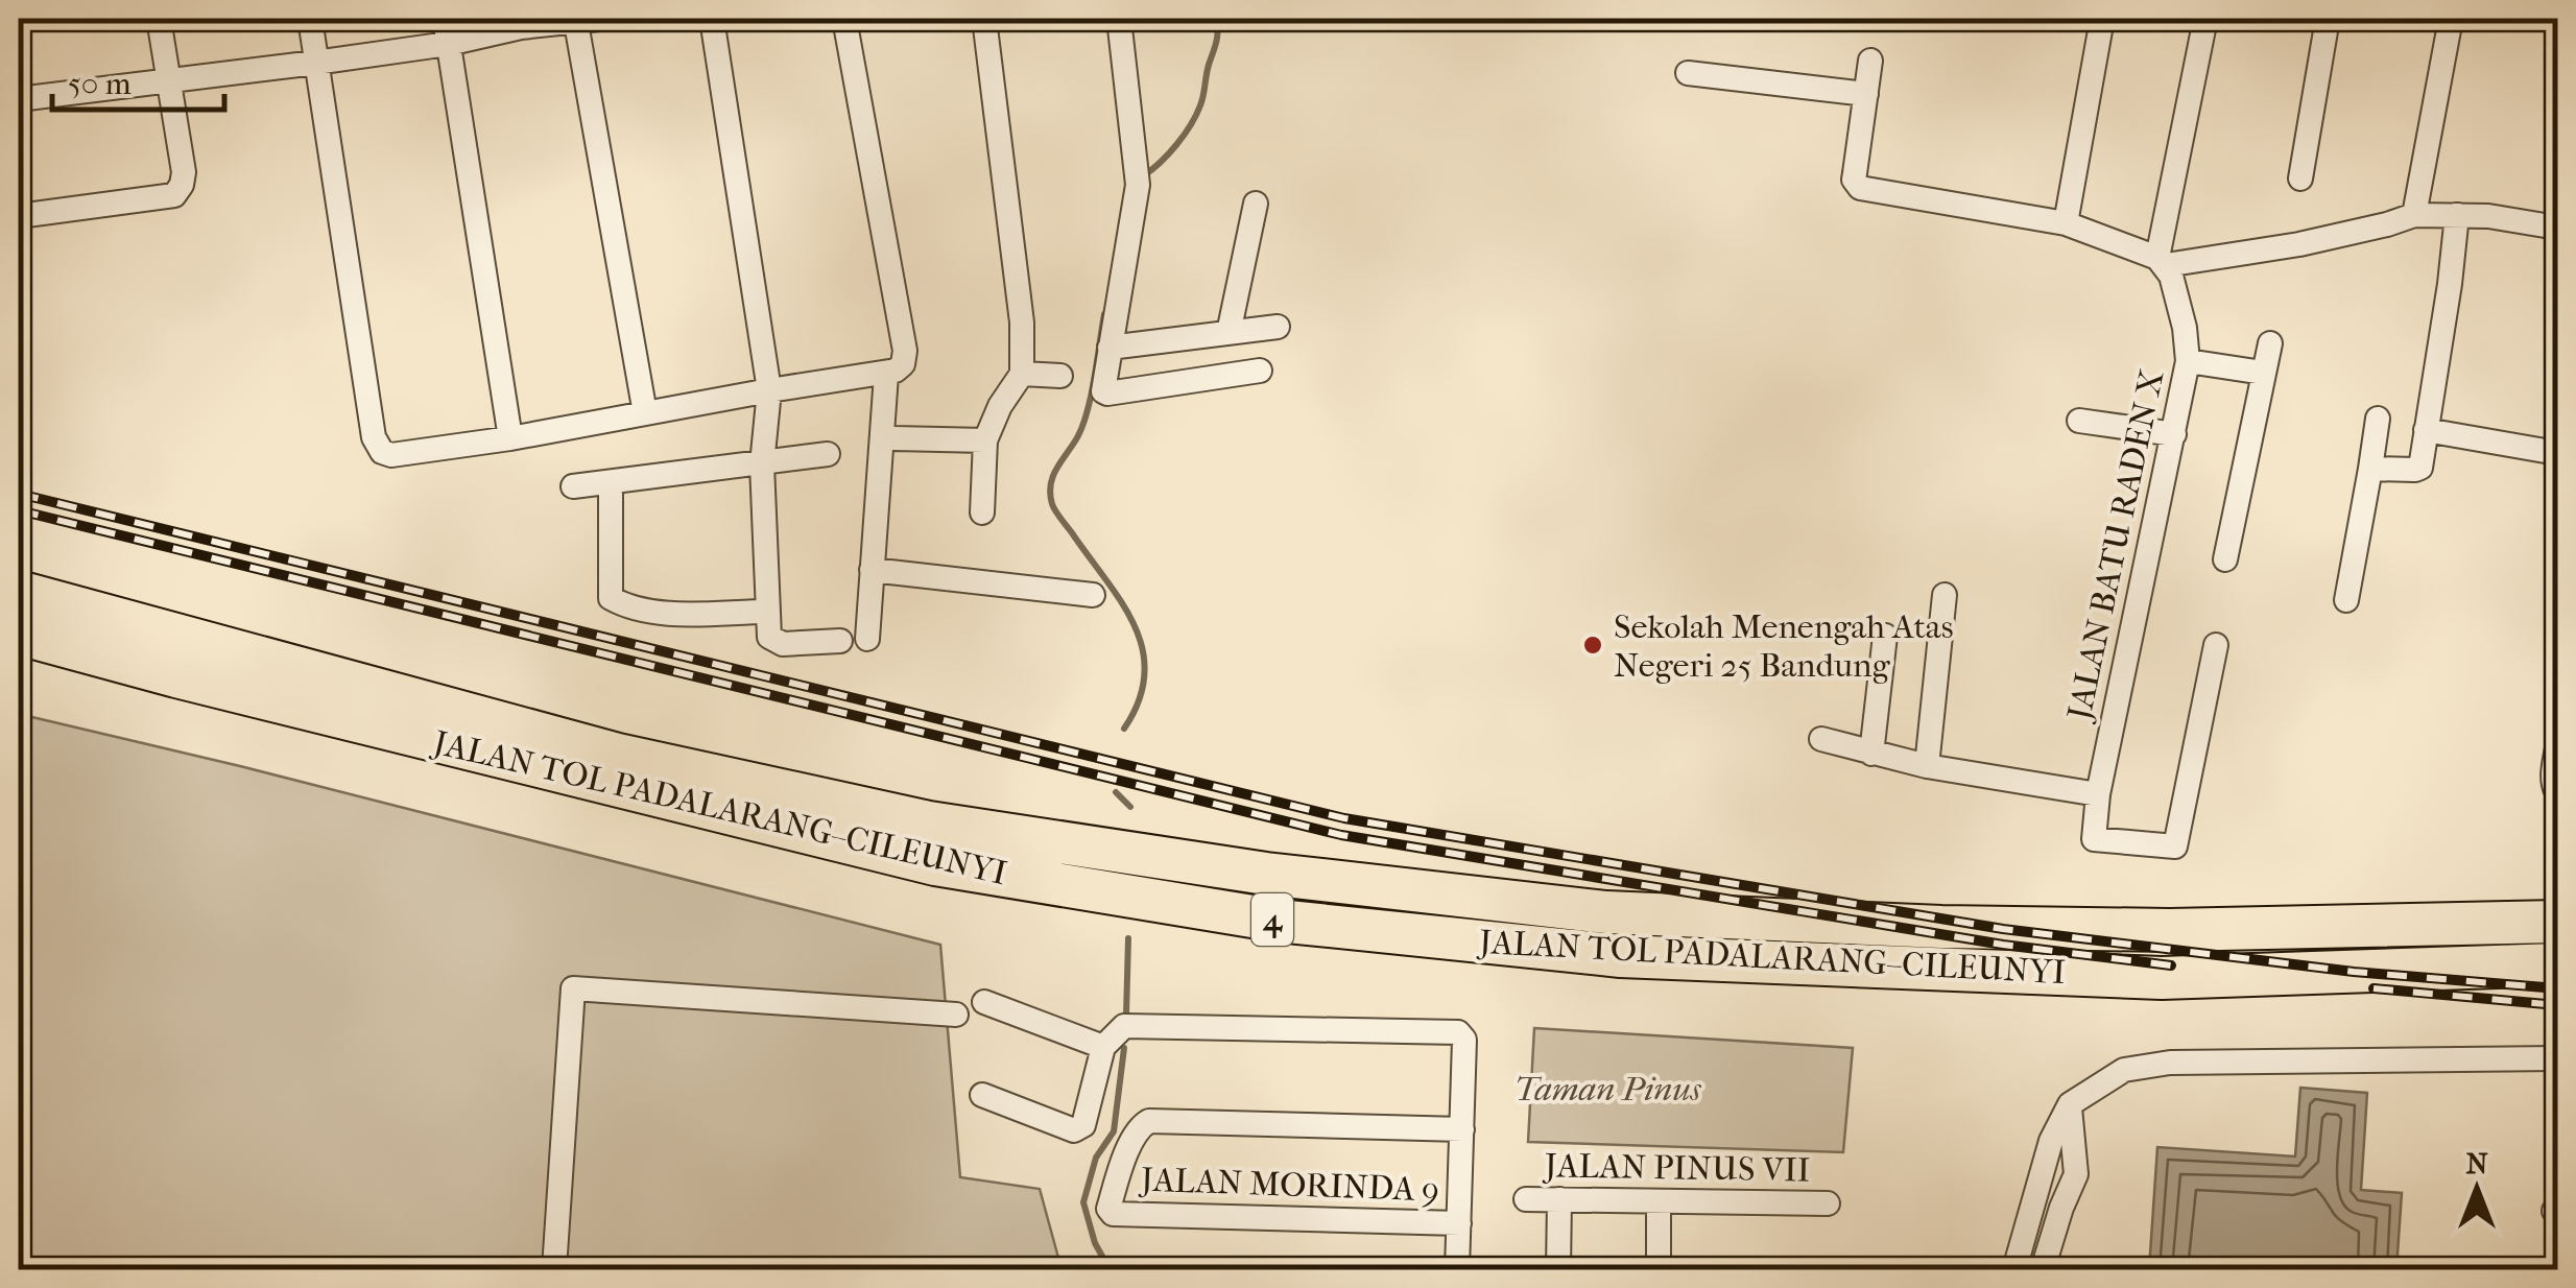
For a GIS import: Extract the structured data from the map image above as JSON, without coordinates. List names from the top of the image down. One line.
{"streets":{"highway":["JALAN TOL PADALARANG–CILEUNYI","4"],"street":["JALAN BATU RADEN X","JALAN PINUS VII","JALAN MORINDA 9"]},"parks":["Taman Pinus"],"places":["Sekolah Menengah Atas Negeri 25 Bandung"],"scale_bar":"50 m","north":"top"}
